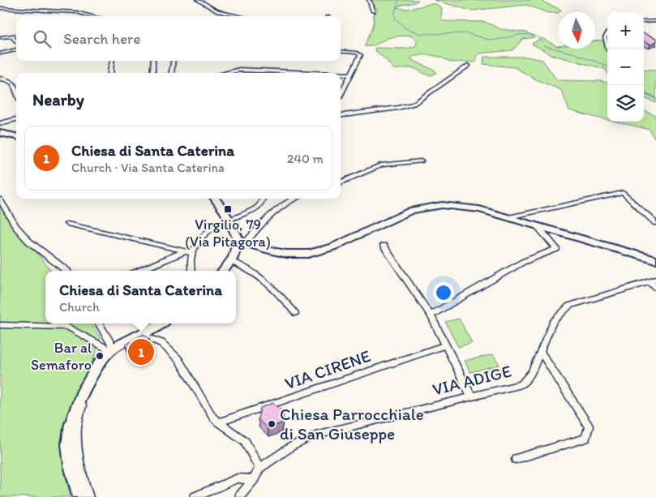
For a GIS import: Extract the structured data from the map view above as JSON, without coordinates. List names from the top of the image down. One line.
{"streets":{"street":["VIA CIRENE","VIA ADIGE"]},"places":{"transit":["Virgilio, 79 (Via Pitagora)"],"other":["Bar al Semaforo","Chiesa Parrocchiale di San Giuseppe"]},"north":"bottom","page":{"map_buttons":["+","−"],"search":"Search here","heading":"Nearby","list":[{"mark":"1","name":"Chiesa di Santa Caterina","note":"Church · Via Santa Caterina","value":"240 m"}],"popup":["Chiesa di Santa Caterina","Church"],"pins":"1"}}
